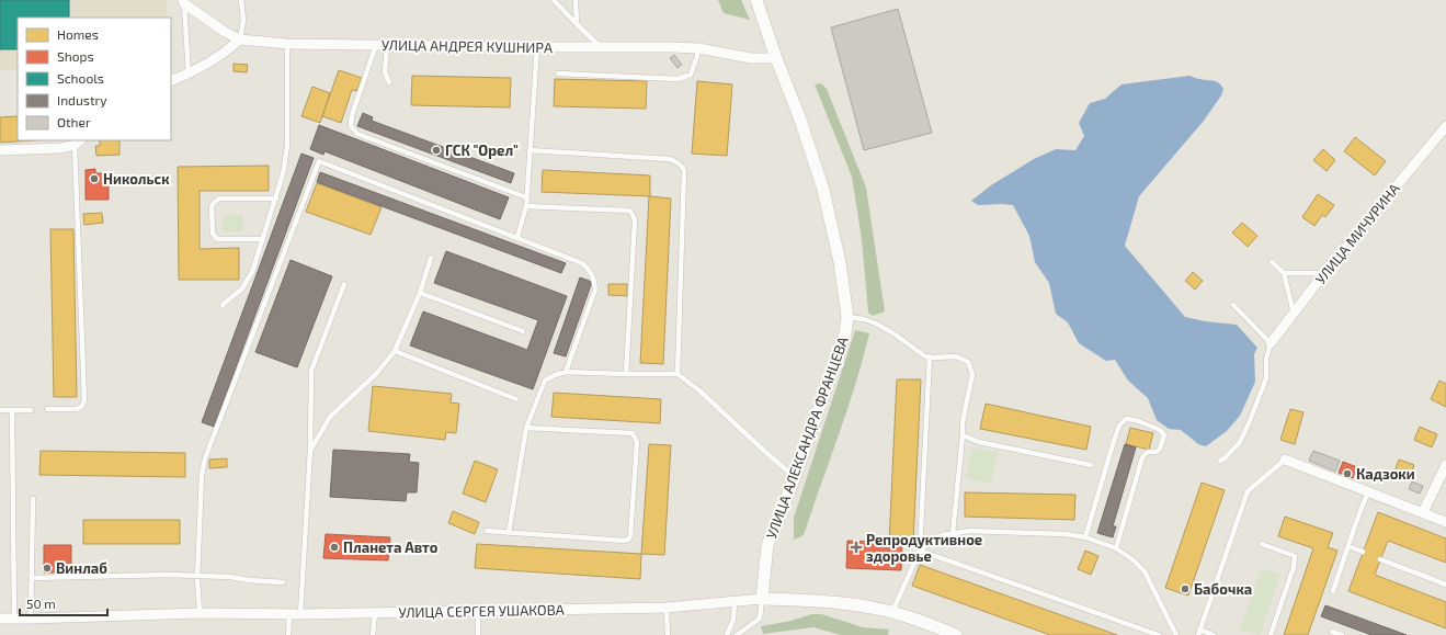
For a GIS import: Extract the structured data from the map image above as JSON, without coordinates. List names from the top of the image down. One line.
{"streets":{"street":["УЛИЦА АНДРЕЯ КУШНИРА","УЛИЦА МИЧУРИНА","УЛИЦА АЛЕКСАНДРА ФРАНЦЕВА","УЛИЦА СЕРГЕЯ УШАКОВА"]},"crossings":[["УЛИЦА АНДРЕЯ КУШНИРА","УЛИЦА АЛЕКСАНДРА ФРАНЦЕВА"],["УЛИЦА АЛЕКСАНДРА ФРАНЦЕВА","УЛИЦА СЕРГЕЯ УШАКОВА"]],"places":{"other":["ГСК \"Орел\"","Никольск","Кадзоки","Планета Авто","Винлаб","Бабочка"],"health":["Репродуктивное здоровье"]},"legend":["Homes","Shops","Schools","Industry","Other"],"scale_bar":"50 m"}
